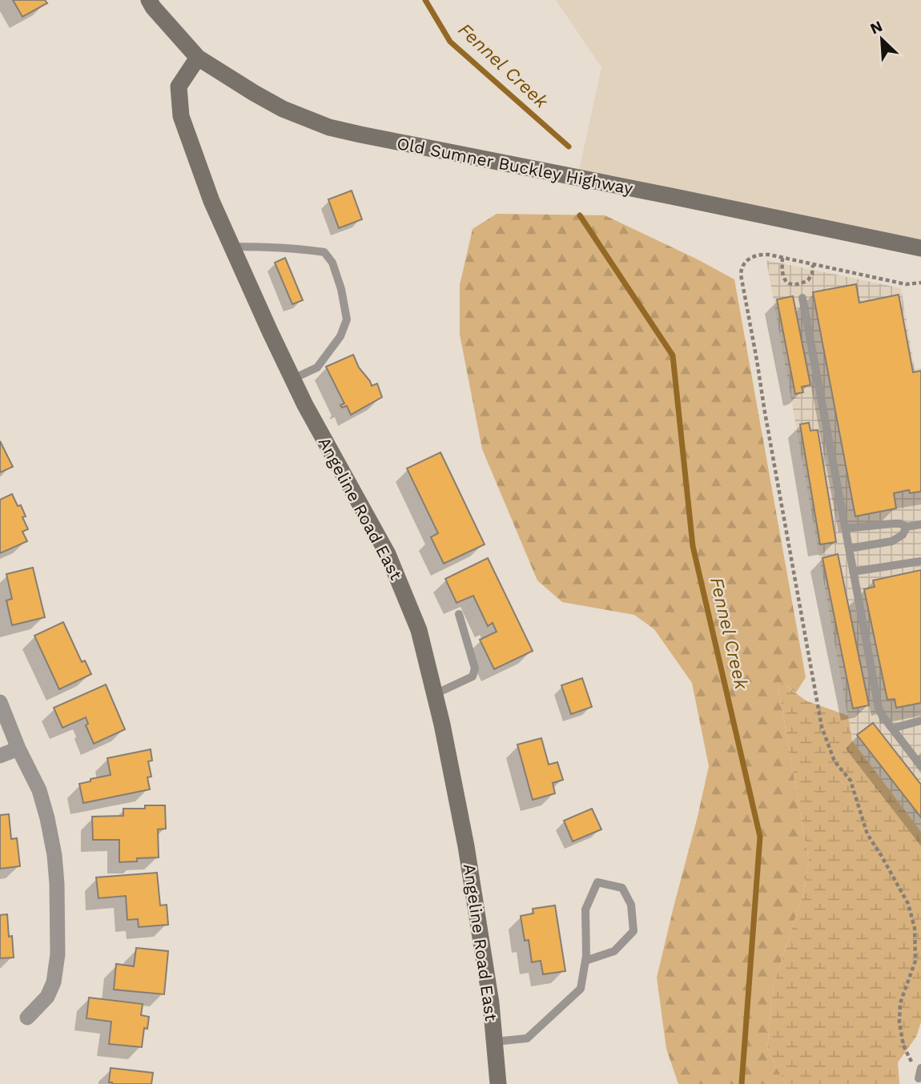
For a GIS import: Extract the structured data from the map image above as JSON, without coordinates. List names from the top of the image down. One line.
{"streets":{"street":["Old Sumner Buckley Highway","Angeline Road East"]},"crossings":[["Old Sumner Buckley Highway","Angeline Road East"]],"water":["Fennel Creek"],"north":"top left"}
